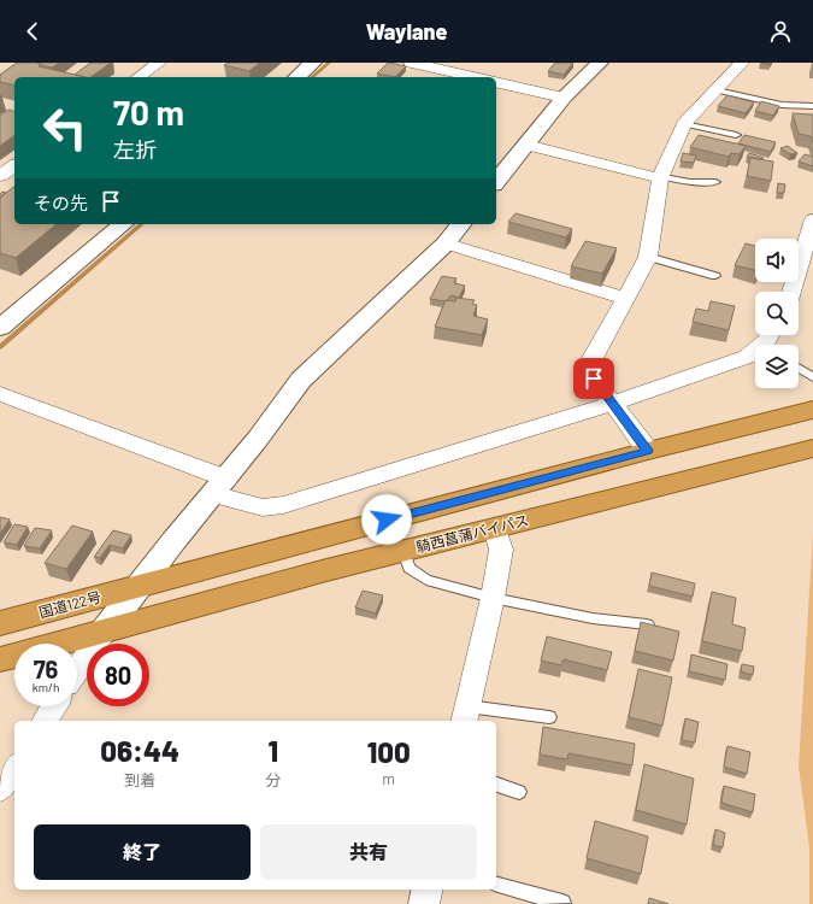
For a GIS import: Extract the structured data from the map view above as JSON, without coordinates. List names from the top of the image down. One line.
{"streets":{"highway":["騎西菖蒲バイパス","国道122号"]},"page":{"header":"Waylane","turn":["70 m","左折"],"then":"その先","speed":"76 km/h","limit":"80","eta":["06:44","到着","1","分","100","m"],"buttons":["終了","共有"]}}
